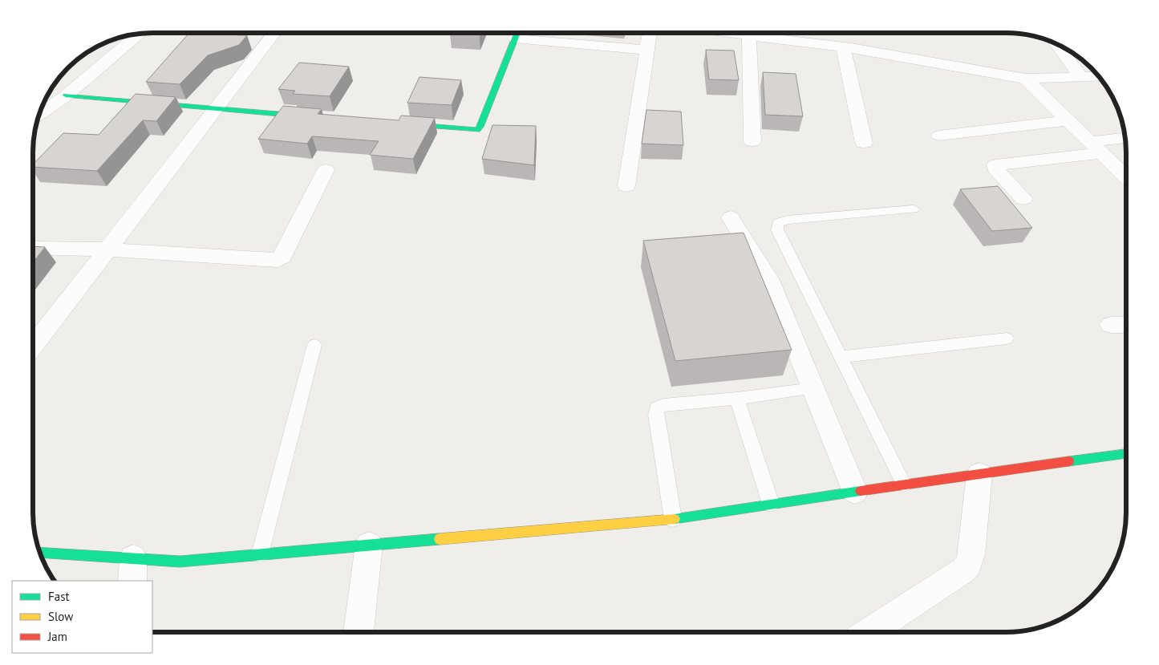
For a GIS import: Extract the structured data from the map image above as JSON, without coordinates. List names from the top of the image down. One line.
{"legend":["Fast","Slow","Jam"]}
